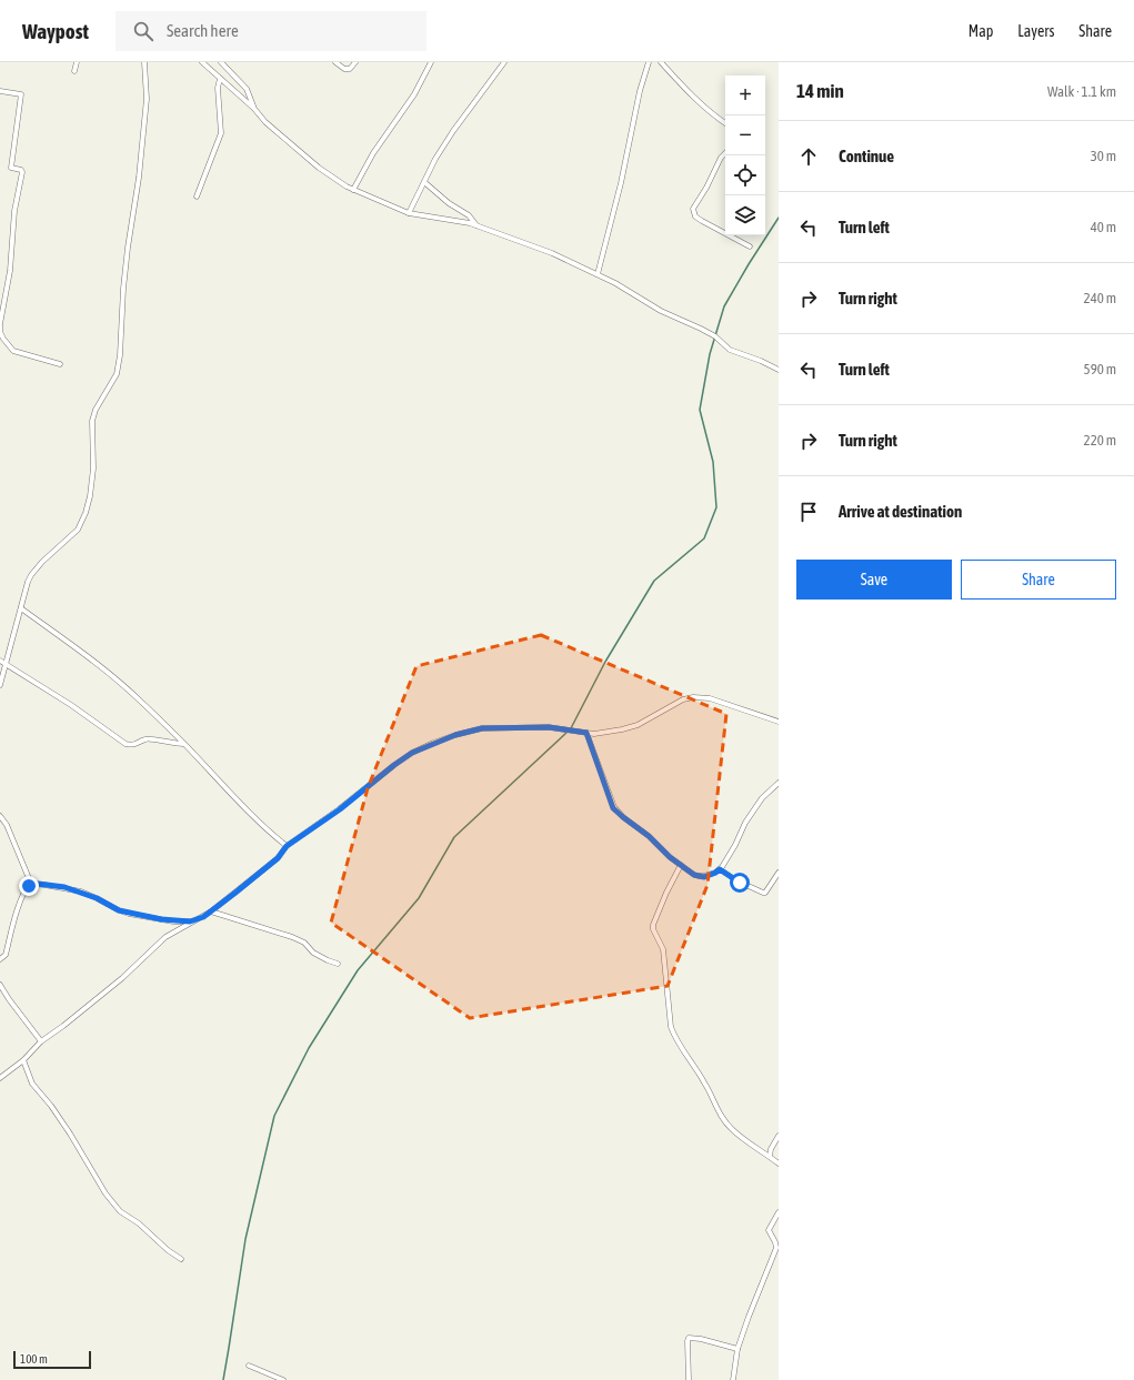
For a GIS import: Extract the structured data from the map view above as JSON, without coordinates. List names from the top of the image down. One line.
{"scale_bar":"100 m","page":{"header":"Waypost","search":"Search here","nav":["Map","Layers","Share"],"heading":["14 min","Walk · 1.1 km"],"map_buttons":["+","−"],"list":[["Continue","30 m"],["Turn left","40 m"],["Turn right","240 m"],["Turn left","590 m"],["Turn right","220 m"],"Arrive at destination"],"buttons":["Save","Share"],"scale":"100 m"}}
